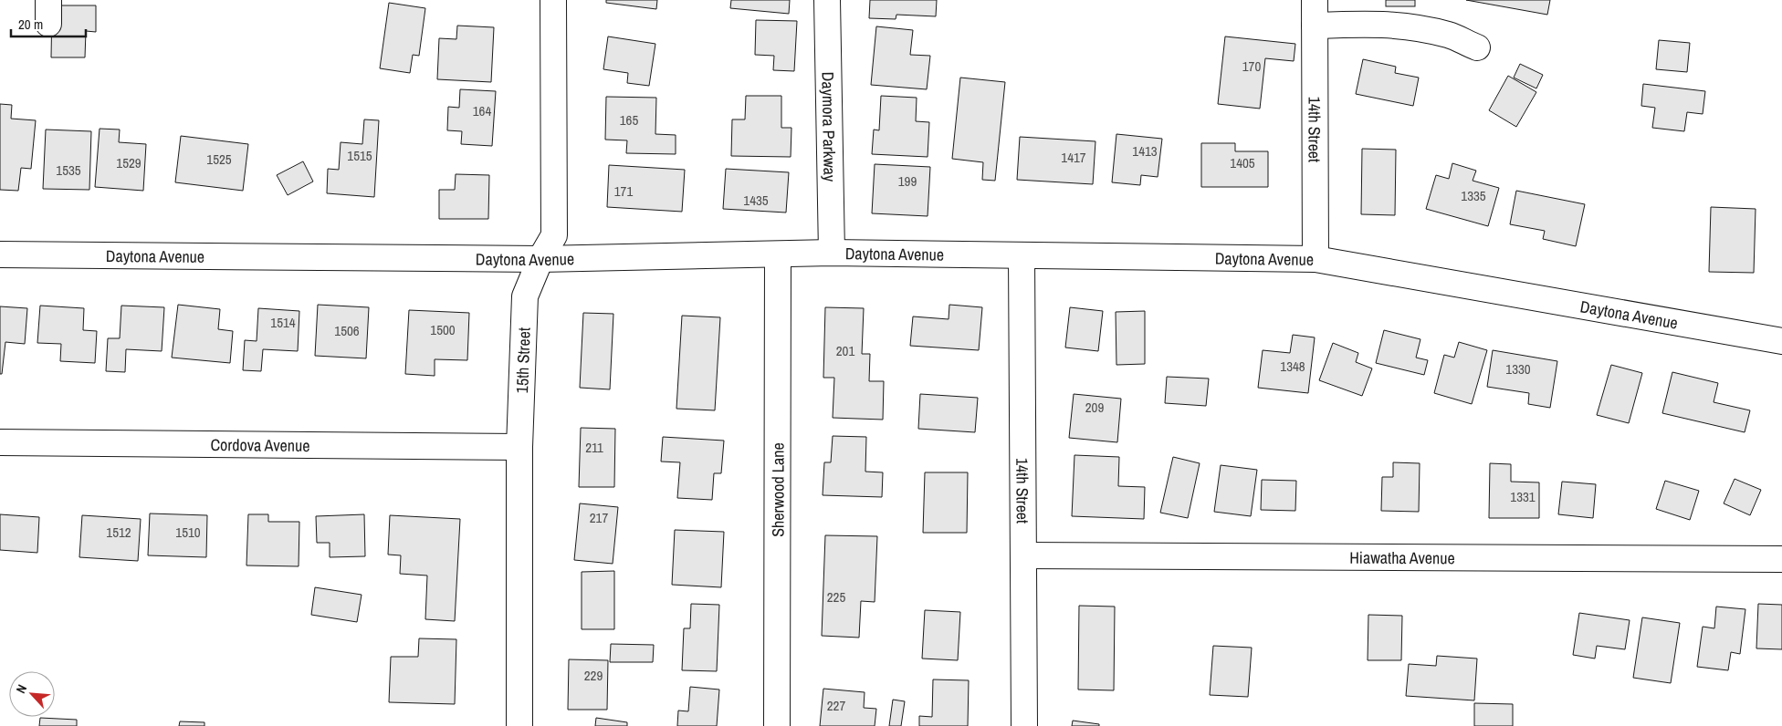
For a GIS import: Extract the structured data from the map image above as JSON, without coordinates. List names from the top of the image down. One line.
{"streets":{"street":["Daymora Parkway","14th Street","Daytona Avenue","15th Street","Cordova Avenue","Sherwood Lane","Hiawatha Avenue"]},"crossings":[["Daymora Parkway","Daytona Avenue"],["14th Street","Daytona Avenue"],["14th Street","Hiawatha Avenue"],["Daytona Avenue","15th Street"],["Daytona Avenue","Sherwood Lane"],["15th Street","Cordova Avenue"]],"house_numbers":["170","164","165","1413","1515","1417","1525","1529","1405","1535","199","171","1335","1435","1514","1500","1506","201","1348","1330","209","211","1331","217","1512","1510","225","229","227"],"scale_bar":"20 m","north":"top left"}
